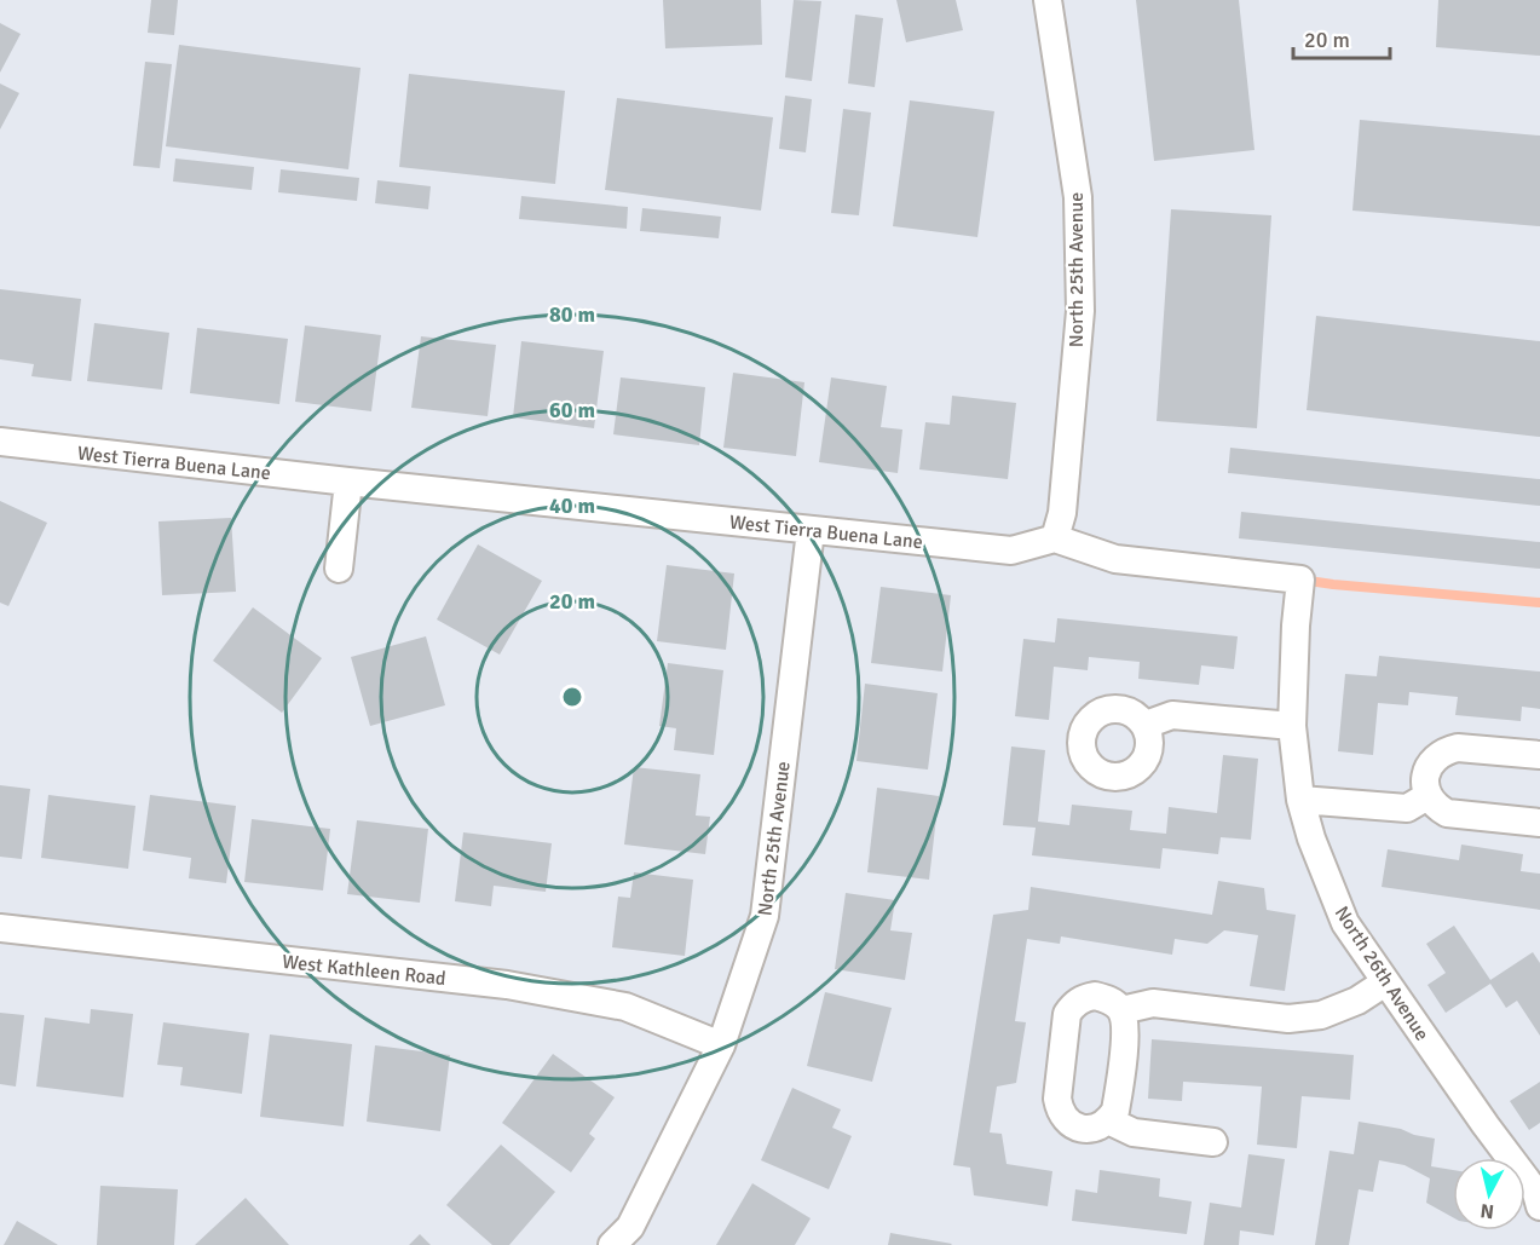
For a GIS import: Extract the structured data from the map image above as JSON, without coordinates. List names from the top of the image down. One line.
{"streets":{"street":["North 25th Avenue","West Tierra Buena Lane","West Kathleen Road","North 26th Avenue"]},"crossings":[["North 25th Avenue","West Tierra Buena Lane"],["North 25th Avenue","West Kathleen Road"],["North 25th Avenue","North 26th Avenue"],["West Tierra Buena Lane","North 26th Avenue"]],"scale_bar":"20 m","north":"bottom","rings":["80 m","60 m","40 m","20 m"]}
